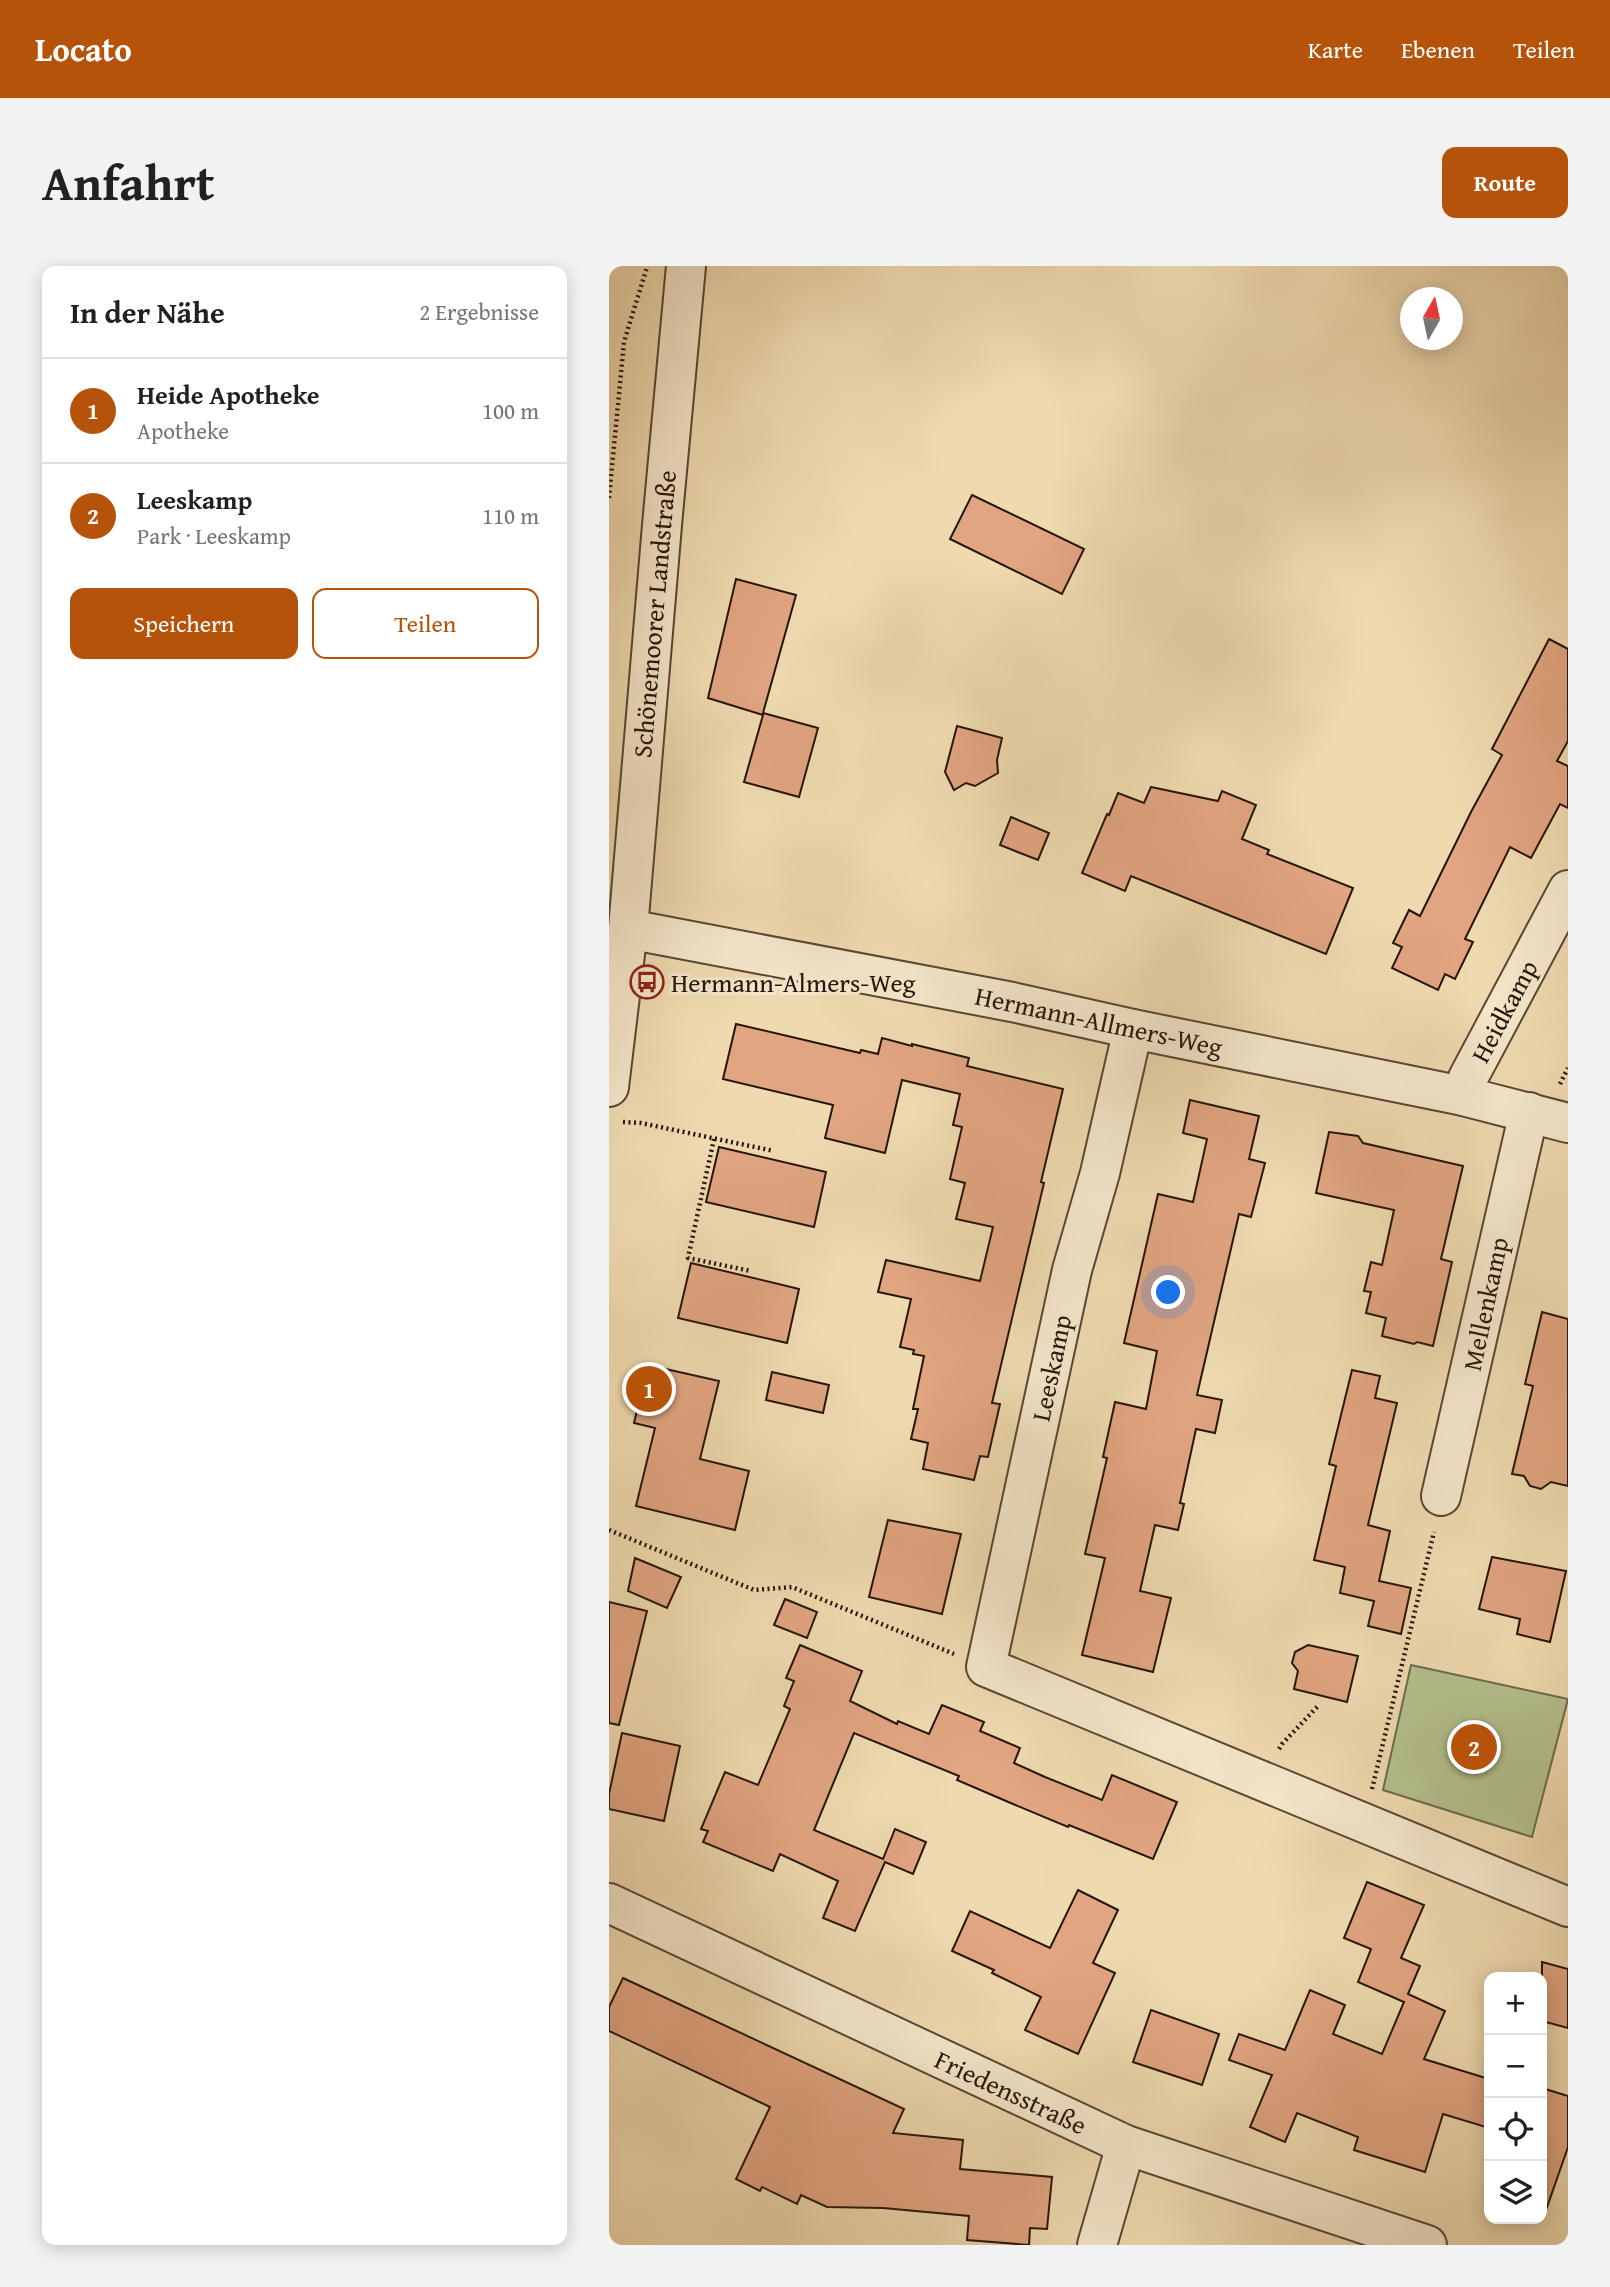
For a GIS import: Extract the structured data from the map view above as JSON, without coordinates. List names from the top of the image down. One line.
{"streets":{"street":["Schönemoorer Landstraße","Heidkamp","Hermann-Allmers-Weg","Mellenkamp","Leeskamp","Friedensstraße"]},"crossings":[["Schönemoorer Landstraße","Hermann-Allmers-Weg"],["Heidkamp","Hermann-Allmers-Weg"],["Hermann-Allmers-Weg","Mellenkamp"],["Hermann-Allmers-Weg","Leeskamp"]],"places":{"bus stop":["Hermann-Almers-Weg"]},"north":"top","page":{"header":"Locato","nav":["Karte","Ebenen","Teilen"],"title":"Anfahrt","buttons":["Route",["Speichern","Teilen"]],"heading":["In der Nähe","2 Ergebnisse"],"list":[{"mark":"1","name":"Heide Apotheke","note":"Apotheke","value":"100 m"},{"mark":"2","name":"Leeskamp","note":"Park · Leeskamp","value":"110 m"}],"pins":["1","2"],"map_buttons":["+","−"]}}
